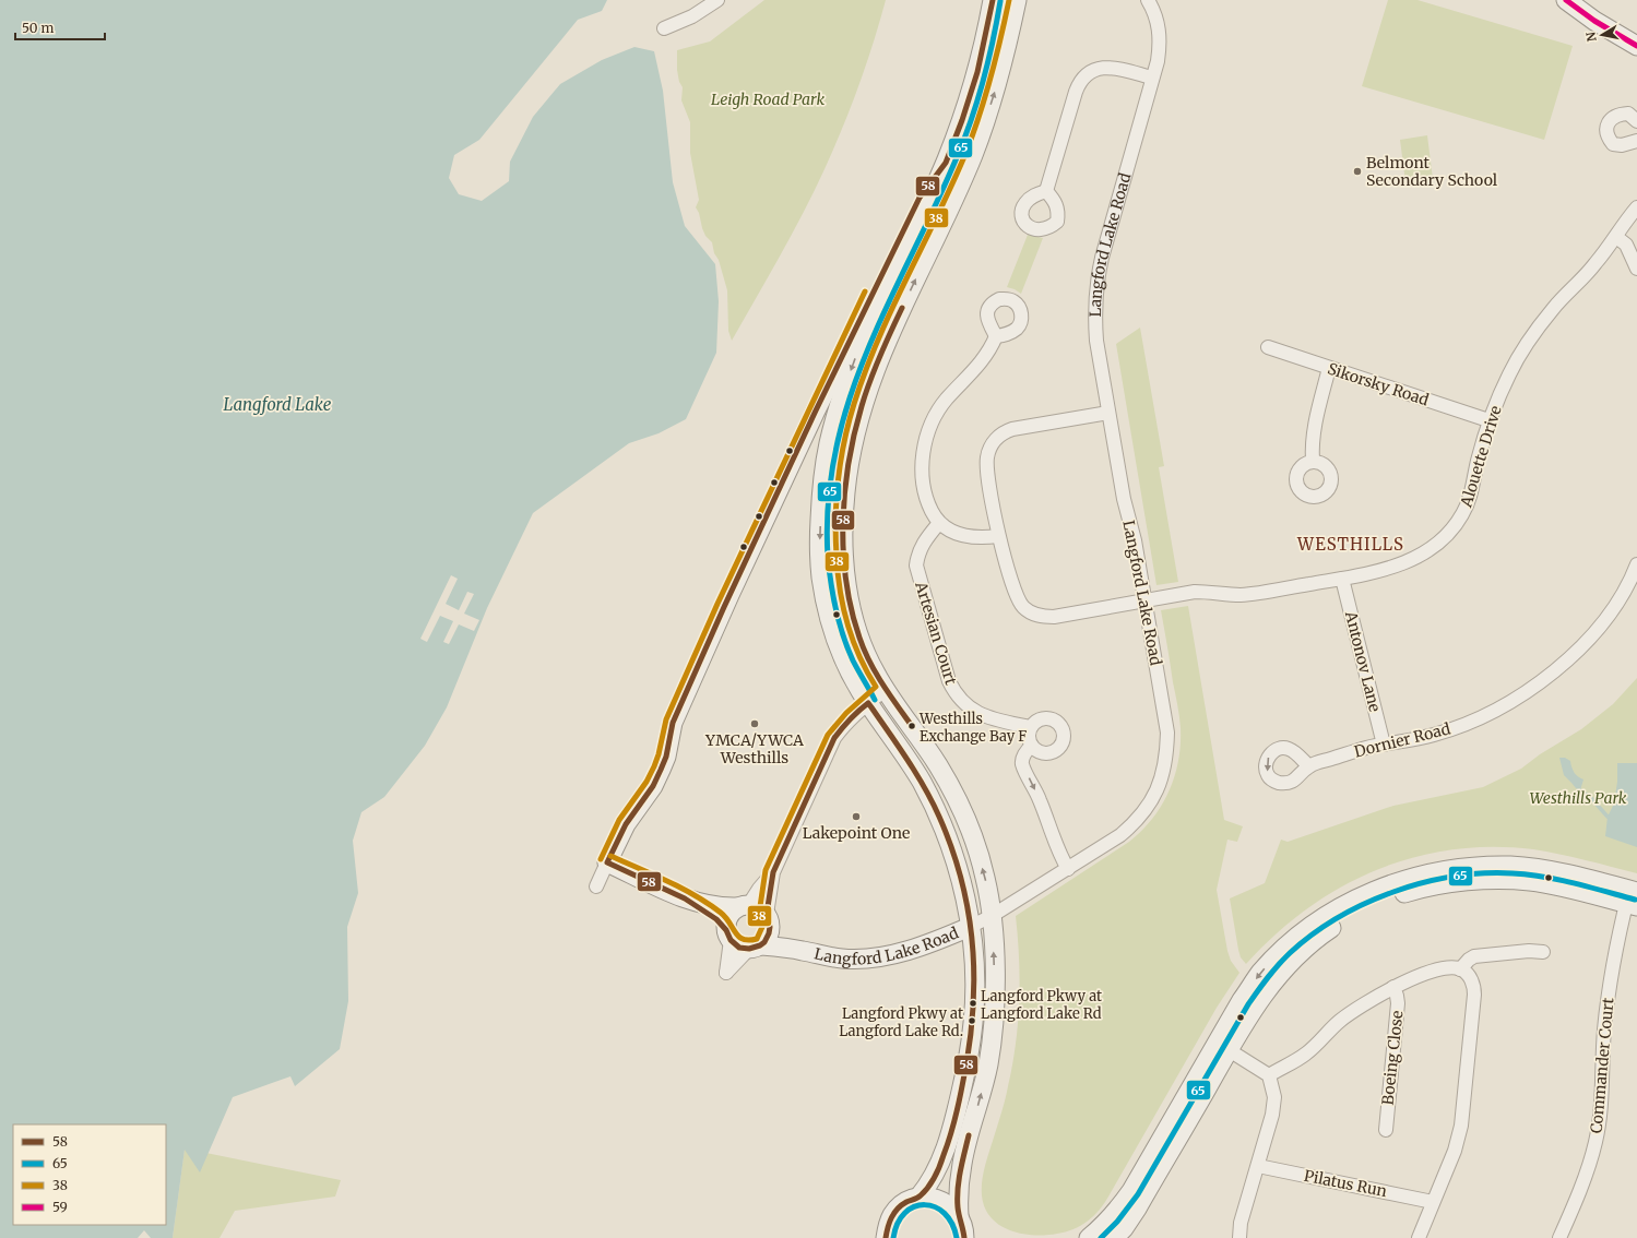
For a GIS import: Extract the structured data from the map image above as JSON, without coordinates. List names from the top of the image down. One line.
{"streets":{"main road":["Langford Lake Road"],"street":["Sikorsky Road","Alouette Drive","Artesian Court","Antonov Lane","Dornier Road","Boeing Close","Commander Court","Pilatus Run"]},"crossings":[["Langford Lake Road","Alouette Drive"],["Sikorsky Road","Alouette Drive"],["Alouette Drive","Antonov Lane"],["Antonov Lane","Dornier Road"]],"districts":["WESTHILLS"],"water":["Langford Lake"],"parks":["Leigh Road Park","Westhills Park"],"places":["Belmont Secondary School","YMCA/YWCA Westhills","Westhills Exchange Bay F","Lakepoint One","Langford Pkwy at Langford Lake Rd","Langford Pkwy at Langford Lake Rd."],"lines":["transit line 58","transit line 38","transit line 59","transit line 65"],"legend":["58","65","38","59"],"scale_bar":"50 m","north":"left"}
